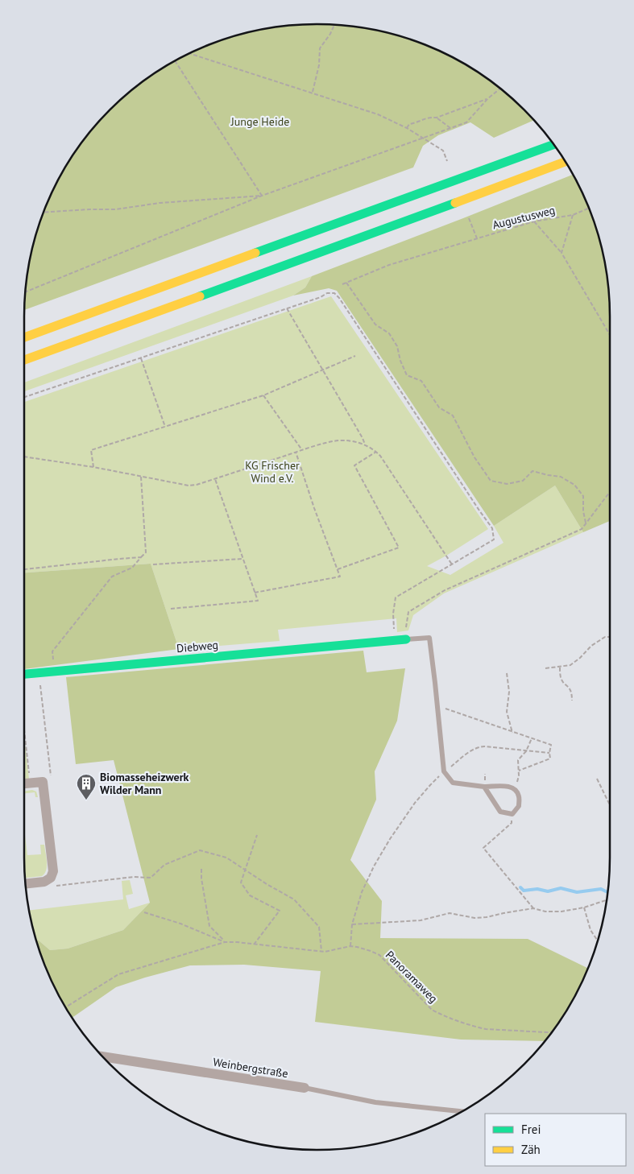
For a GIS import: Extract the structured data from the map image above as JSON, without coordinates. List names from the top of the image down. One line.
{"streets":{"main road":["Diebweg"],"street":["Weinbergstraße"],"path":["Augustusweg","Panoramaweg"]},"parks":["Junge Heide","KG Frischer Wind e.V."],"places":{"building":["Biomasseheizwerk Wilder Mann"]},"legend":["Frei","Zäh"]}
